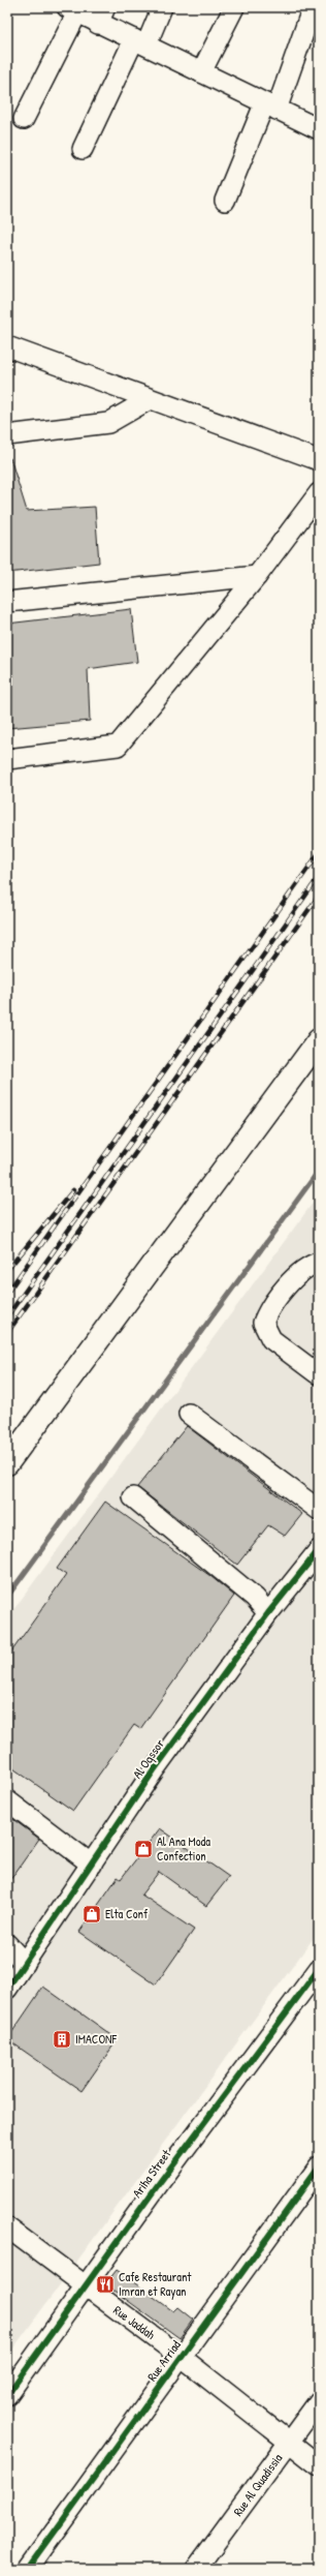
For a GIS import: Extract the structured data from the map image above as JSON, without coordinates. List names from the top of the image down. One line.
{"streets":{"street":["Al Oqssor","Ariha Street","Rue Jaddah","Rue Arriad","Rue Al Quadissia"]},"crossings":[["Ariha Street","Rue Jaddah"],["Rue Jaddah","Rue Arriad"],["Rue Jaddah","Rue Al Quadissia"]],"places":{"shop":["Al Ana Moda Confection","Elta Conf"],"building":["IMACONF"],"restaurant":["Cafe Restaurant Imran et Rayan"]}}
